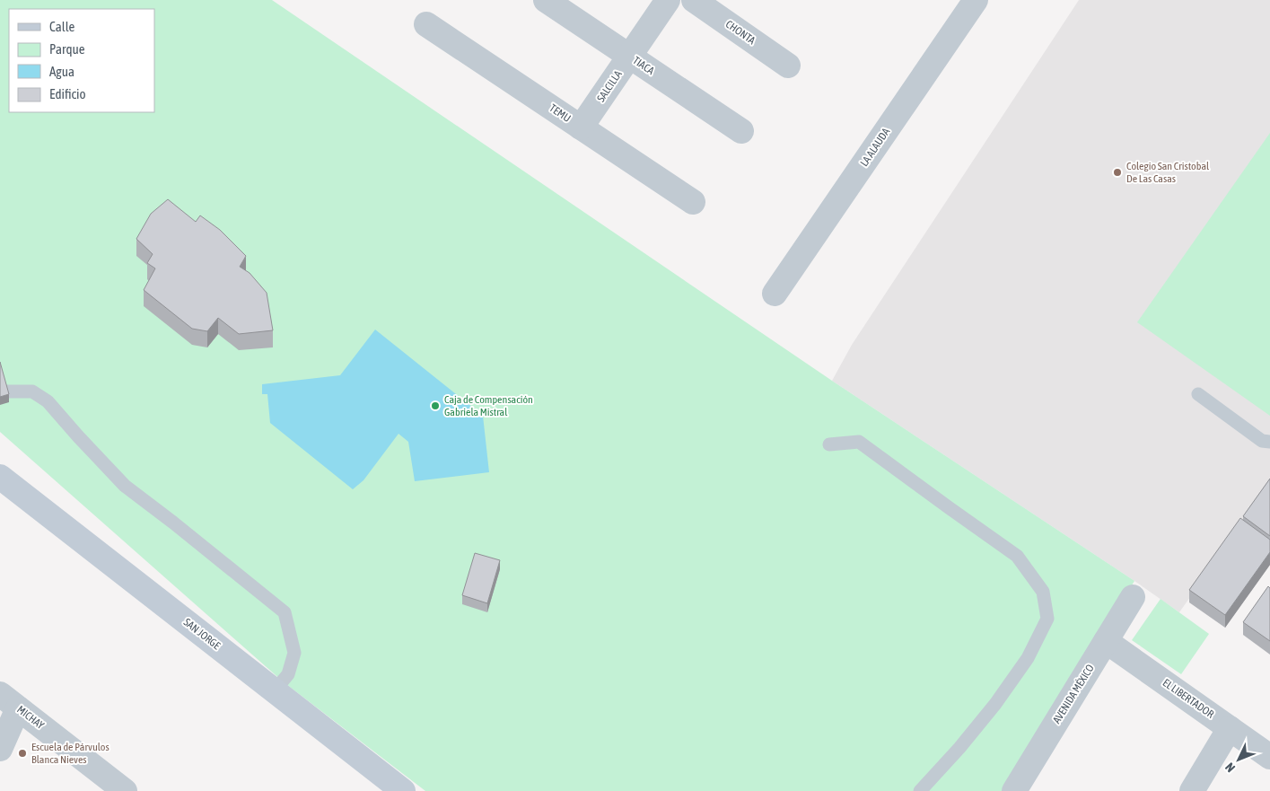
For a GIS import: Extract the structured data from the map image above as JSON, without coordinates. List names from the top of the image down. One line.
{"streets":{"street":["CHONTA","TIACA","SALCILLA","TEMU","LA ALAUDA","SAN JORGE","AVENIDA MÉXICO","EL LIBERTADOR","MICHAY"]},"crossings":[["TIACA","SALCILLA"],["SALCILLA","TEMU"],["AVENIDA MÉXICO","EL LIBERTADOR"]],"places":["Colegio San Cristobal De Las Casas","Caja de Compensación Gabriela Mistral","Escuela de Párvulos Blanca Nieves"],"legend":["Calle","Parque","Agua","Edificio"],"north":"bottom left"}
